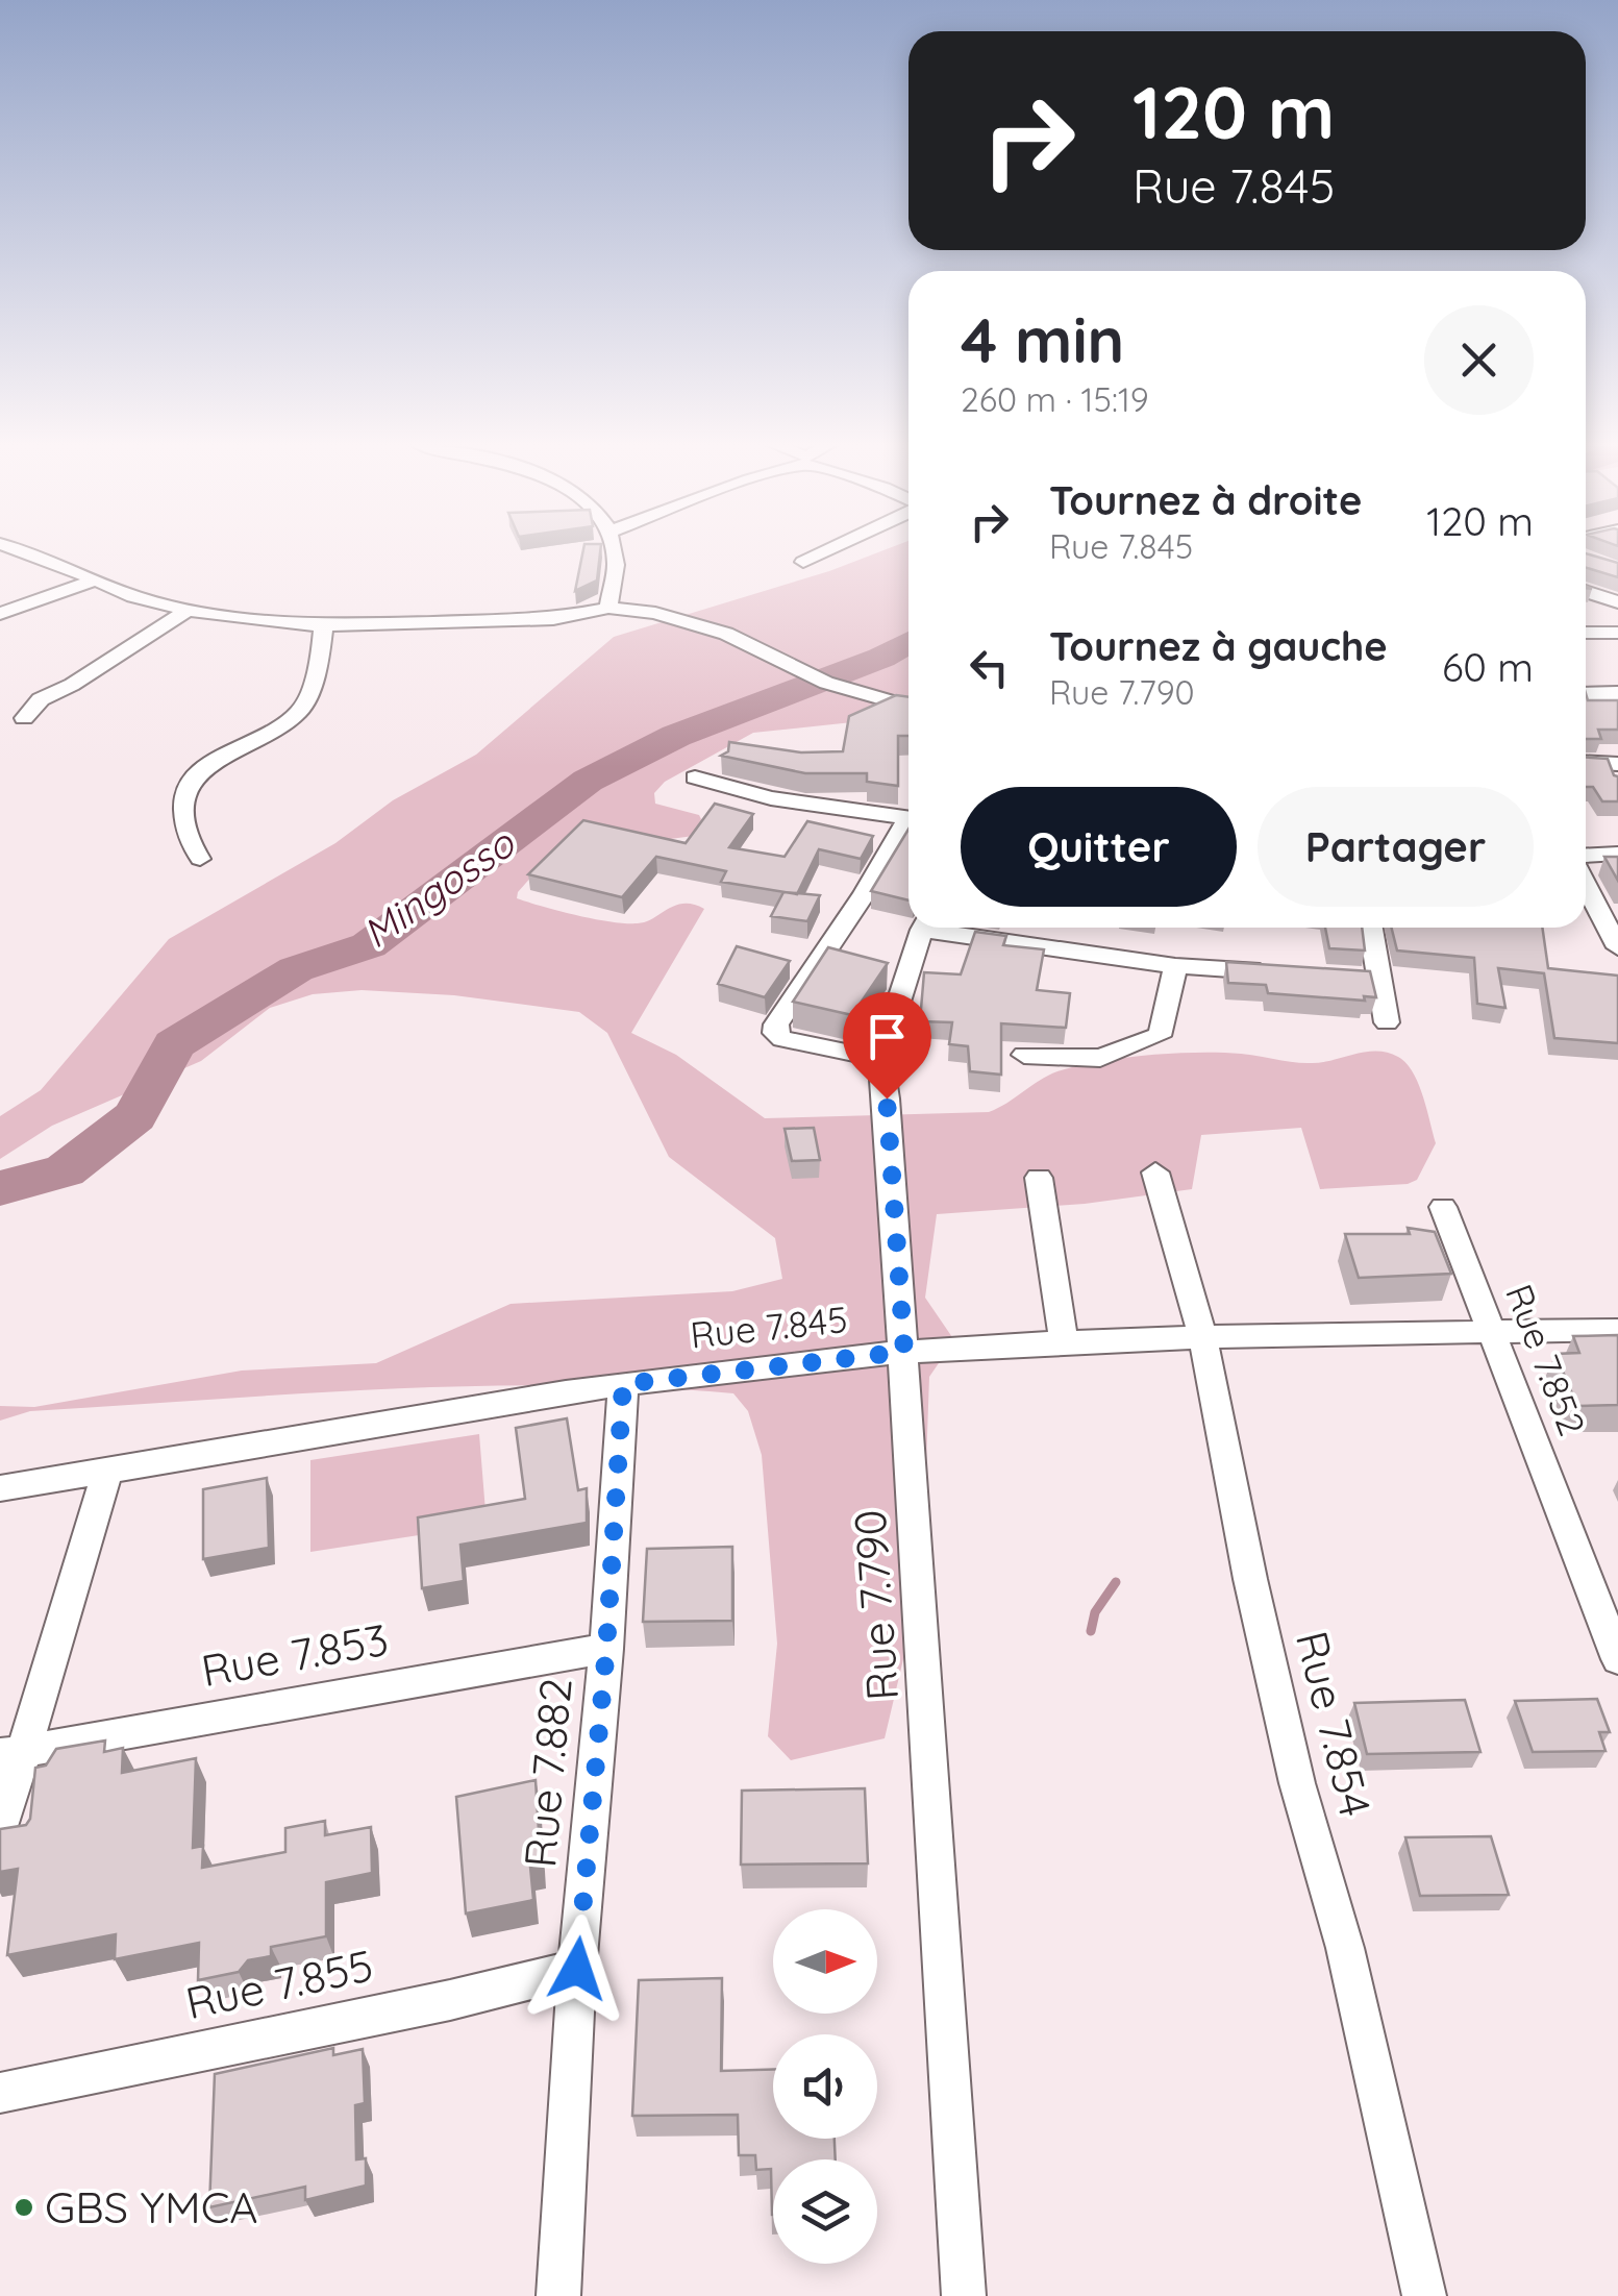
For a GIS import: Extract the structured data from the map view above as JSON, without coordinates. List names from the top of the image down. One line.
{"streets":{"street":["Rue 7.845","Rue 7.852","Rue 7.790","Rue 7.853","Rue 7.854","Rue 7.882","Rue 7.855"]},"crossings":[["Rue 7.845","Rue 7.852"],["Rue 7.845","Rue 7.790"],["Rue 7.845","Rue 7.854"],["Rue 7.845","Rue 7.882"],["Rue 7.853","Rue 7.882"],["Rue 7.882","Rue 7.855"]],"water":["Mingosso"],"places":["GBS YMCA"],"north":"right","page":{"turn":["120 m","Rue 7.845"],"heading":["4 min","260 m · 15:19"],"list":[{"name":"Tournez à droite","note":"Rue 7.845","value":"120 m"},{"name":"Tournez à gauche","note":"Rue 7.790","value":"60 m"}],"buttons":["Quitter","Partager"]}}
